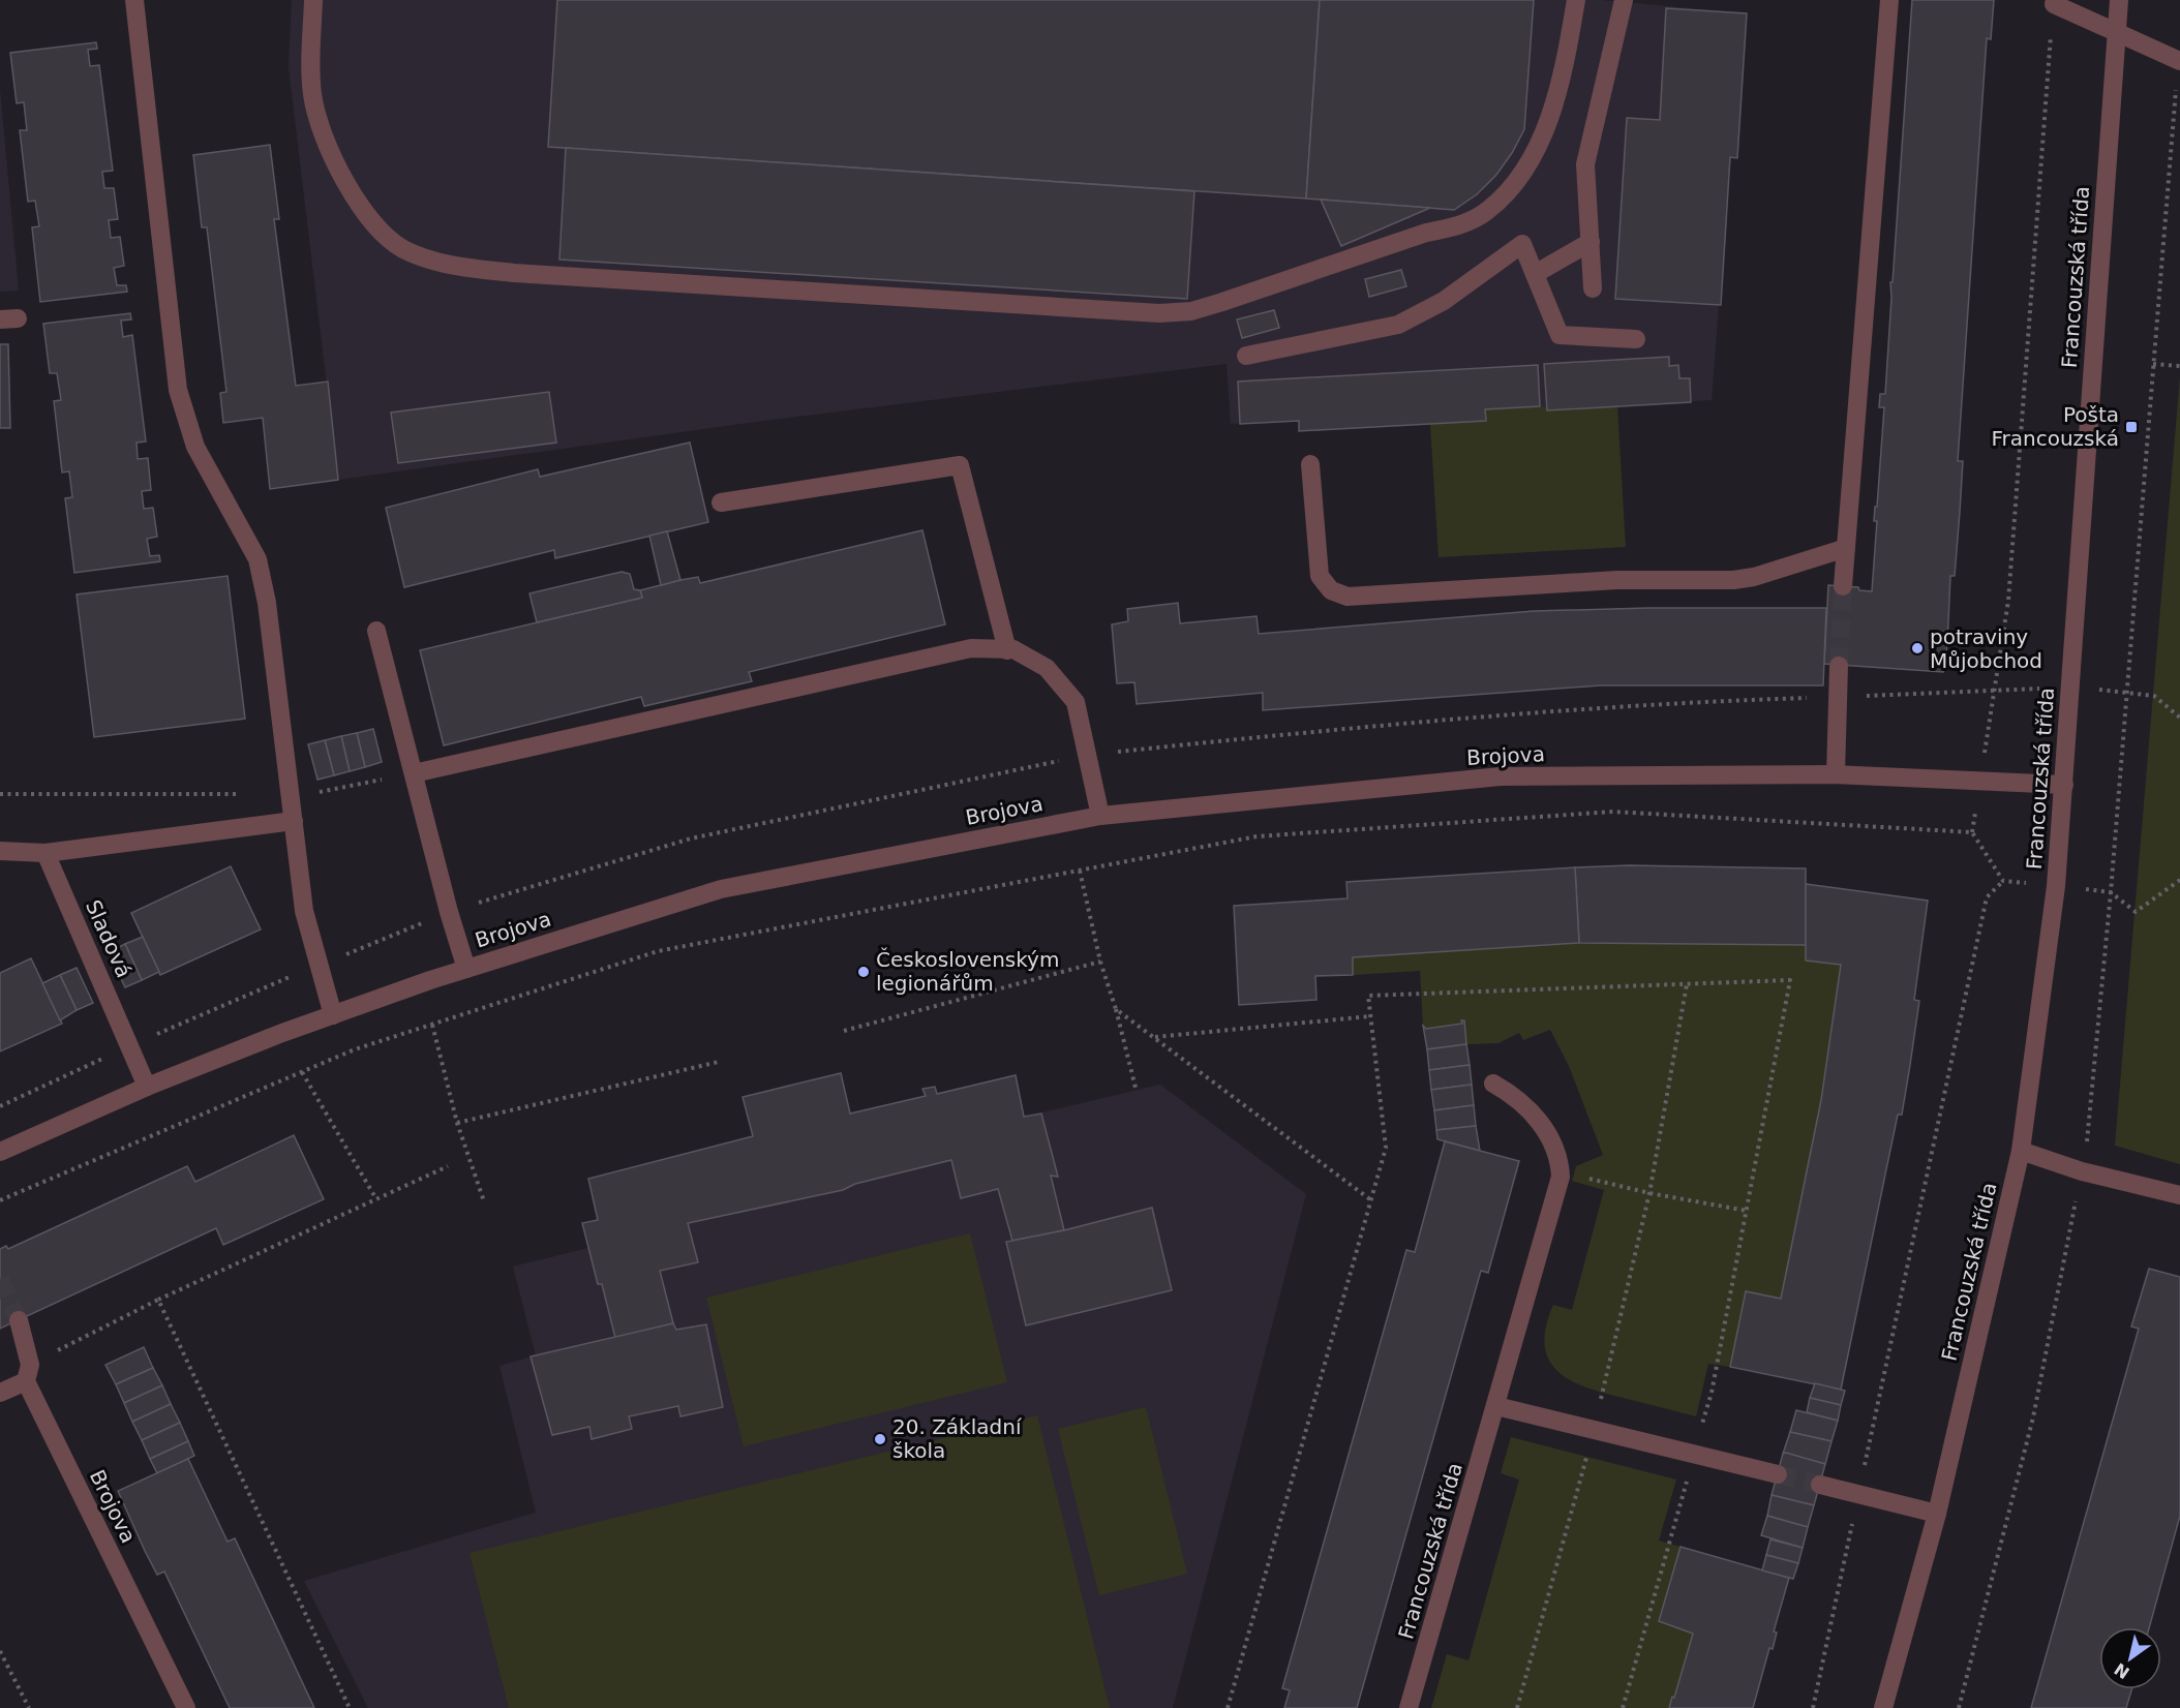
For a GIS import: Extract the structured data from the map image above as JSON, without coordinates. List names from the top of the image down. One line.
{"streets":{"street":["Francouzská třída","Brojova","Sladová"]},"crossings":[["Francouzská třída","Brojova"],["Brojova","Sladová"]],"places":{"transit":["Pošta Francouzská"],"other":["potraviny Můjobchod","Československým legionářům","20. Základní škola"]},"north":"bottom left"}
